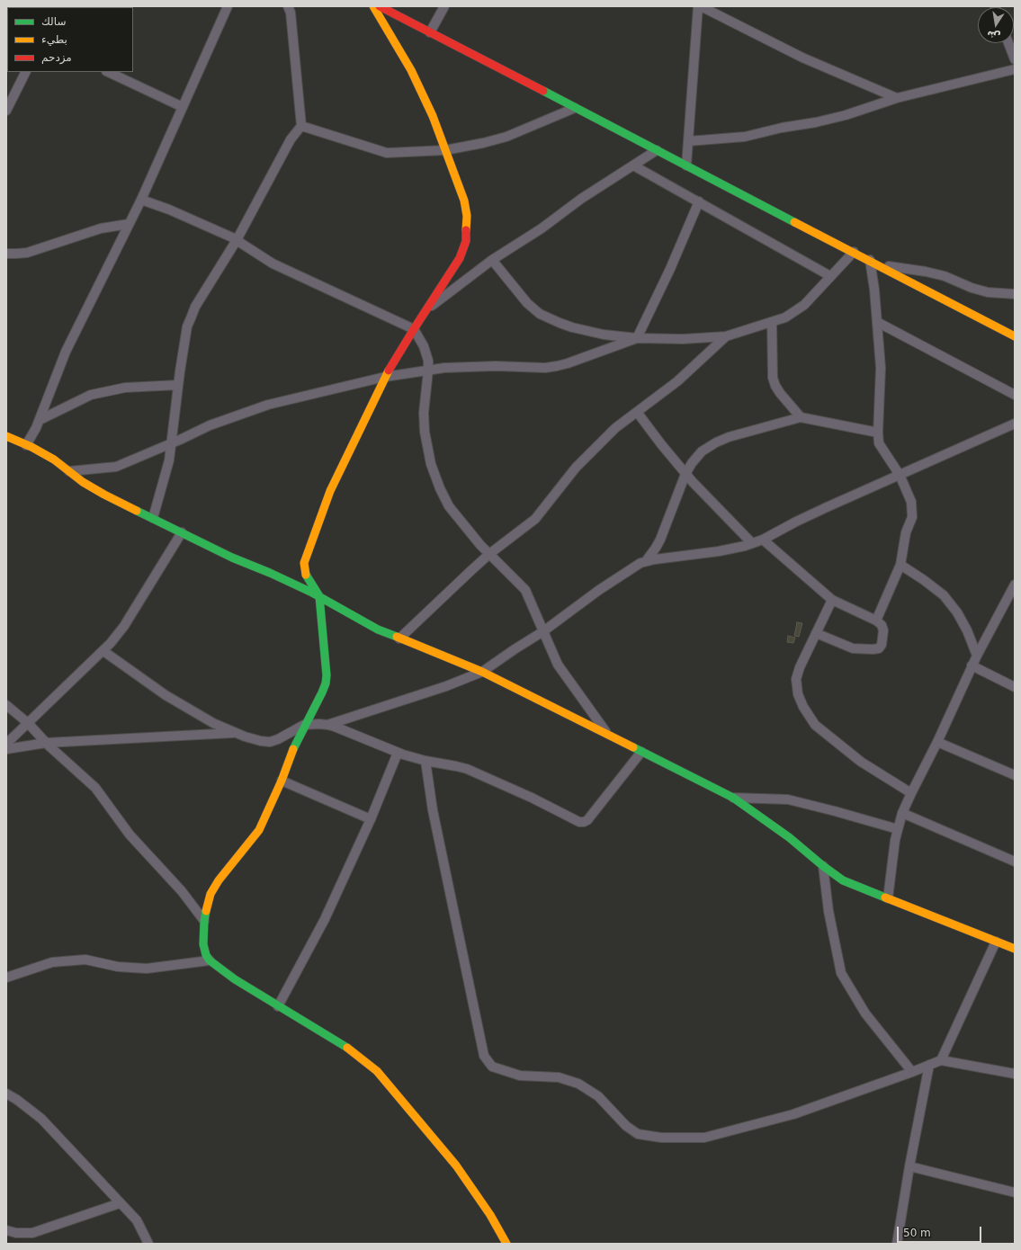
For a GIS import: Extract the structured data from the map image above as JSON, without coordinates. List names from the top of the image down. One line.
{"legend":["سالك","بطيء","مزدحم"],"scale_bar":"50 m","north":"bottom"}
